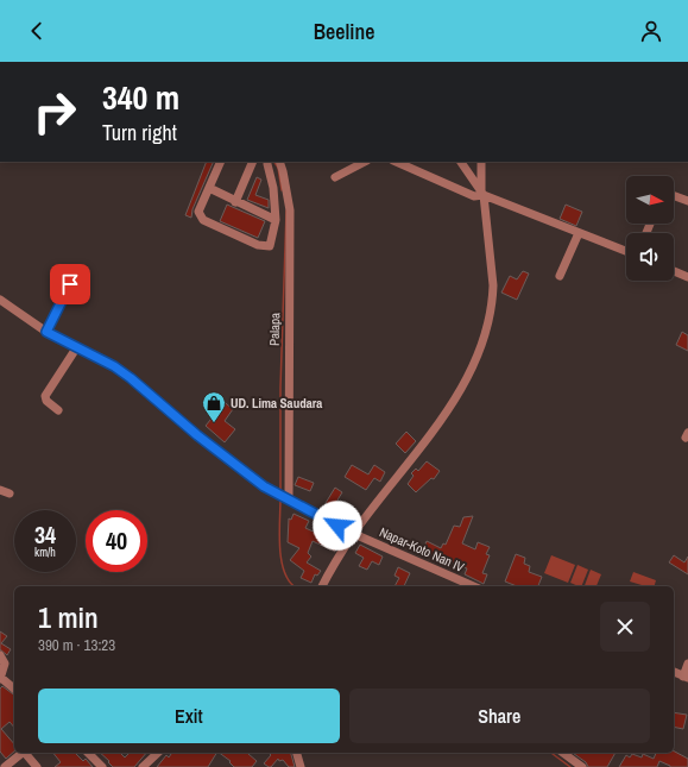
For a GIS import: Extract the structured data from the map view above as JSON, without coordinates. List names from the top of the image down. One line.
{"streets":{"street":["Palapa","Napar-Koto Nan IV"]},"crossings":[["Palapa","Napar-Koto Nan IV"]],"places":{"shop":["UD. Lima Saudara"]},"north":"right","page":{"header":"Beeline","turn":["340 m","Turn right"],"speed":"34 km/h","limit":"40","heading":["1 min","390 m · 13:23"],"buttons":["Exit","Share"]}}
